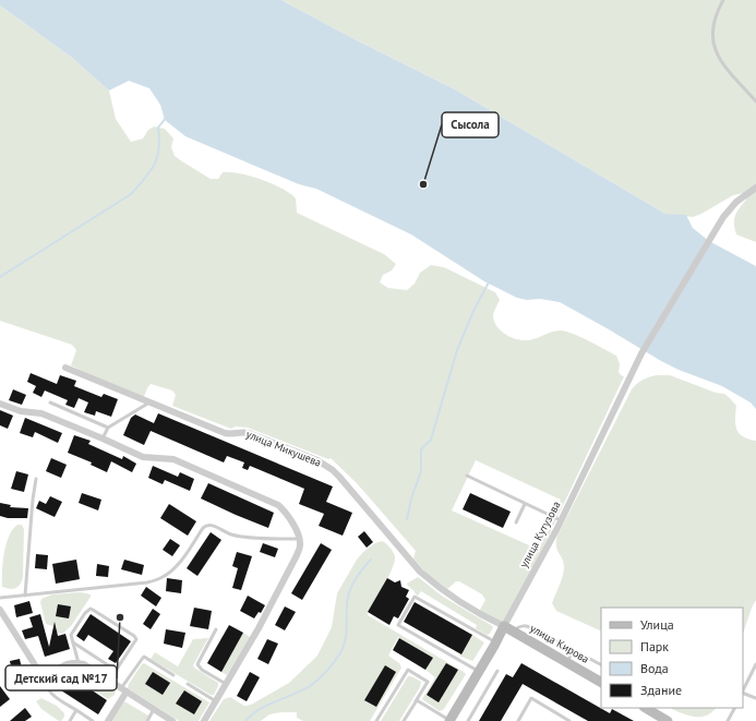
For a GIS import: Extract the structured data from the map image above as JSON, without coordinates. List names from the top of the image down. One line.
{"streets":{"street":["улица Микушева","улица Кутузова","улица Кирова"]},"crossings":[["улица Микушева","улица Кутузова"],["улица Микушева","улица Кирова"],["улица Кутузова","улица Кирова"]],"places":["Сысола","Детский сад №17"],"legend":["Улица","Парк","Вода","Здание"]}
